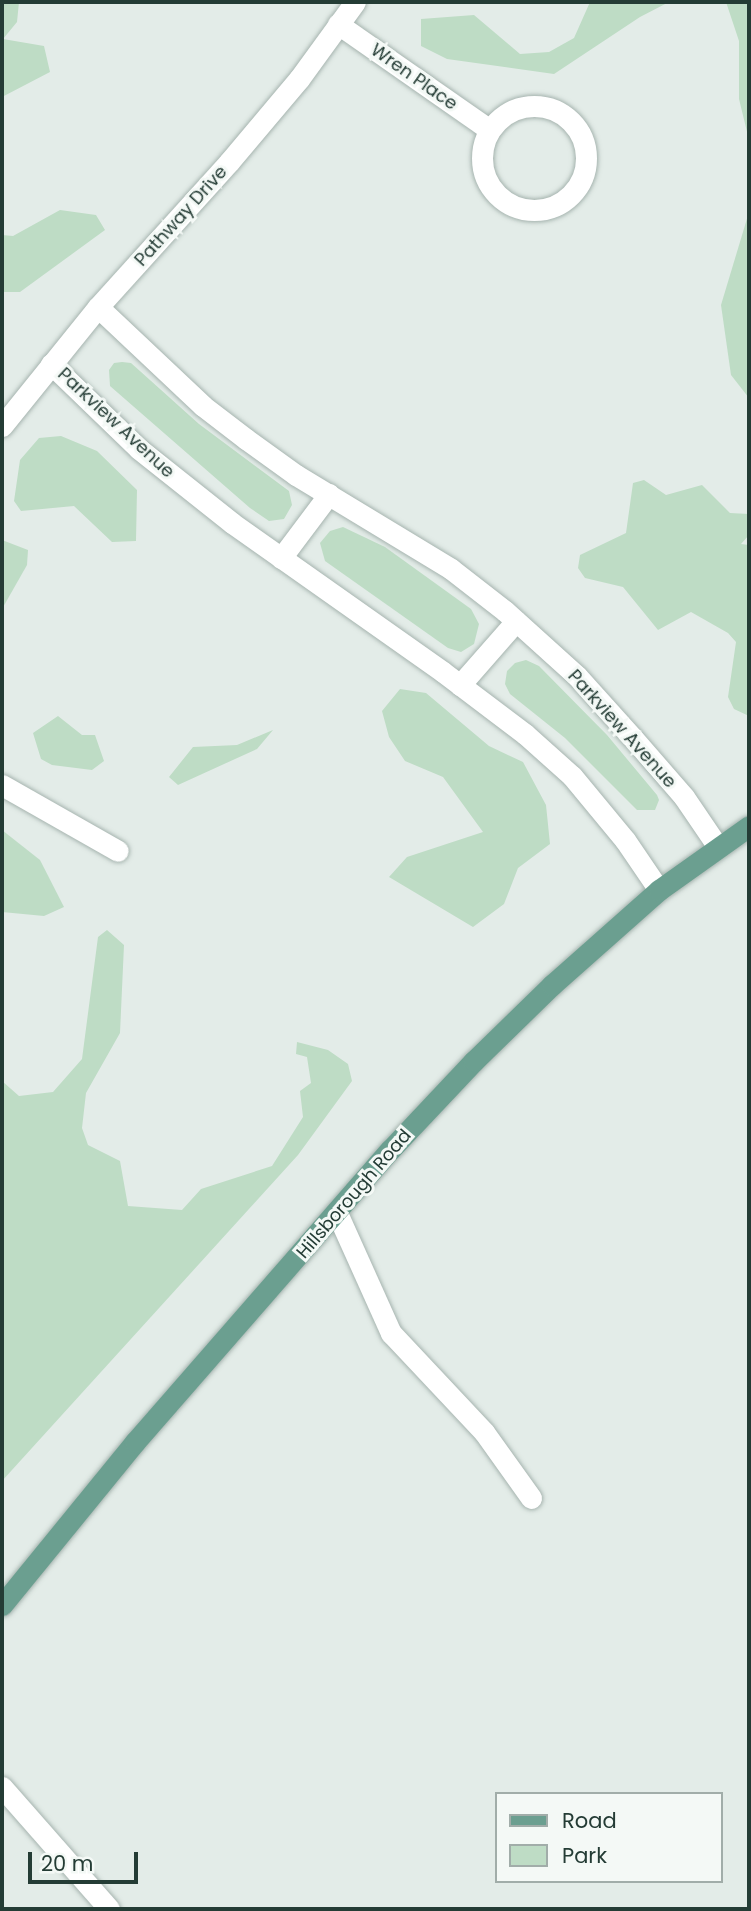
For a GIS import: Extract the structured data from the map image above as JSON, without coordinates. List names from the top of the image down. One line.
{"streets":{"main road":["Hillsborough Road"],"street":["Wren Place","Pathway Drive","Parkview Avenue"]},"crossings":[["Wren Place","Pathway Drive"],["Pathway Drive","Parkview Avenue"],["Parkview Avenue","Hillsborough Road"]],"legend":["Road","Park"],"scale_bar":"20 m"}
